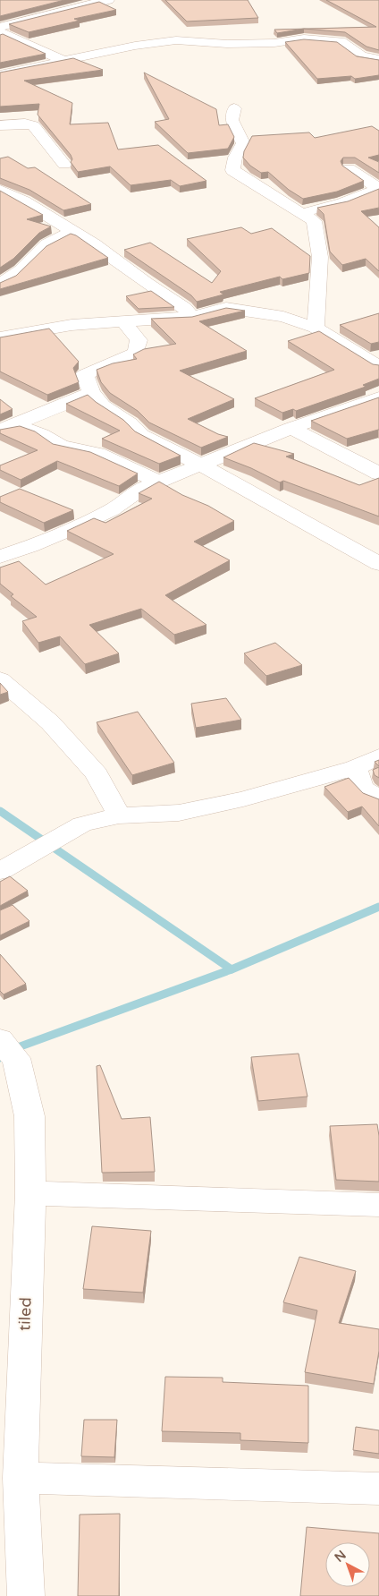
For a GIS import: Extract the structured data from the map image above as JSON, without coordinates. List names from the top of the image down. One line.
{"streets":{"street":["tiled"]},"north":"top left"}
